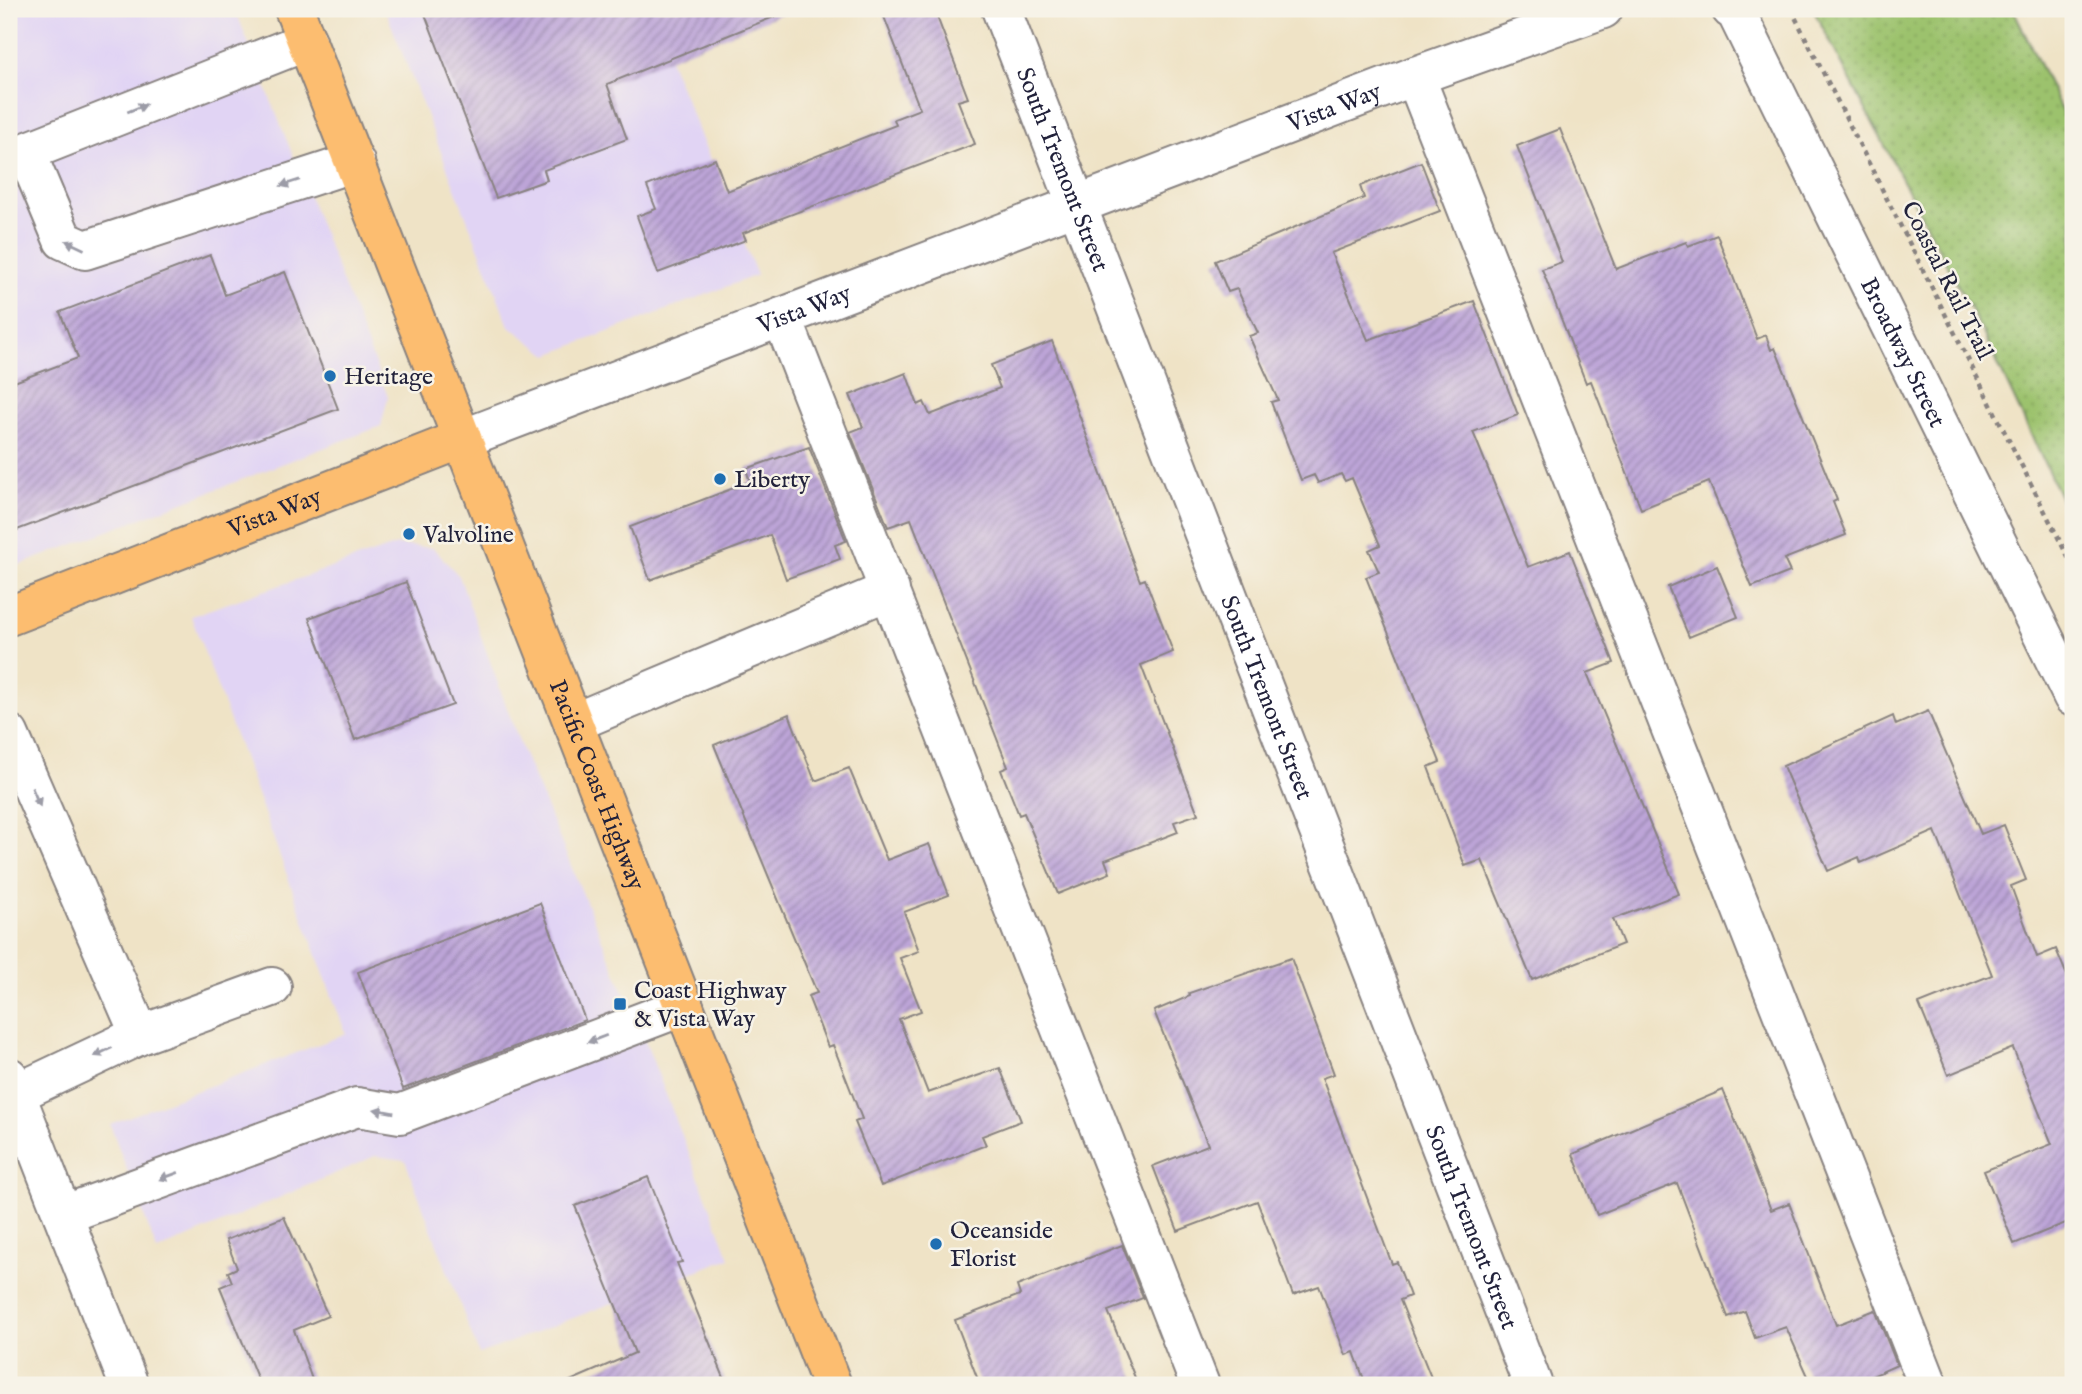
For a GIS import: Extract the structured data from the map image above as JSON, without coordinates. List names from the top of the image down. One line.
{"streets":{"main road":["Vista Way","Pacific Coast Highway"],"street":["South Tremont Street","Broadway Street"],"path":["Coastal Rail Trail"]},"crossings":[["Vista Way","South Tremont Street"],["Vista Way","Pacific Coast Highway"]],"places":{"other":["Heritage","Liberty","Valvoline","Oceanside Florist"],"transit":["Coast Highway & Vista Way"]}}
